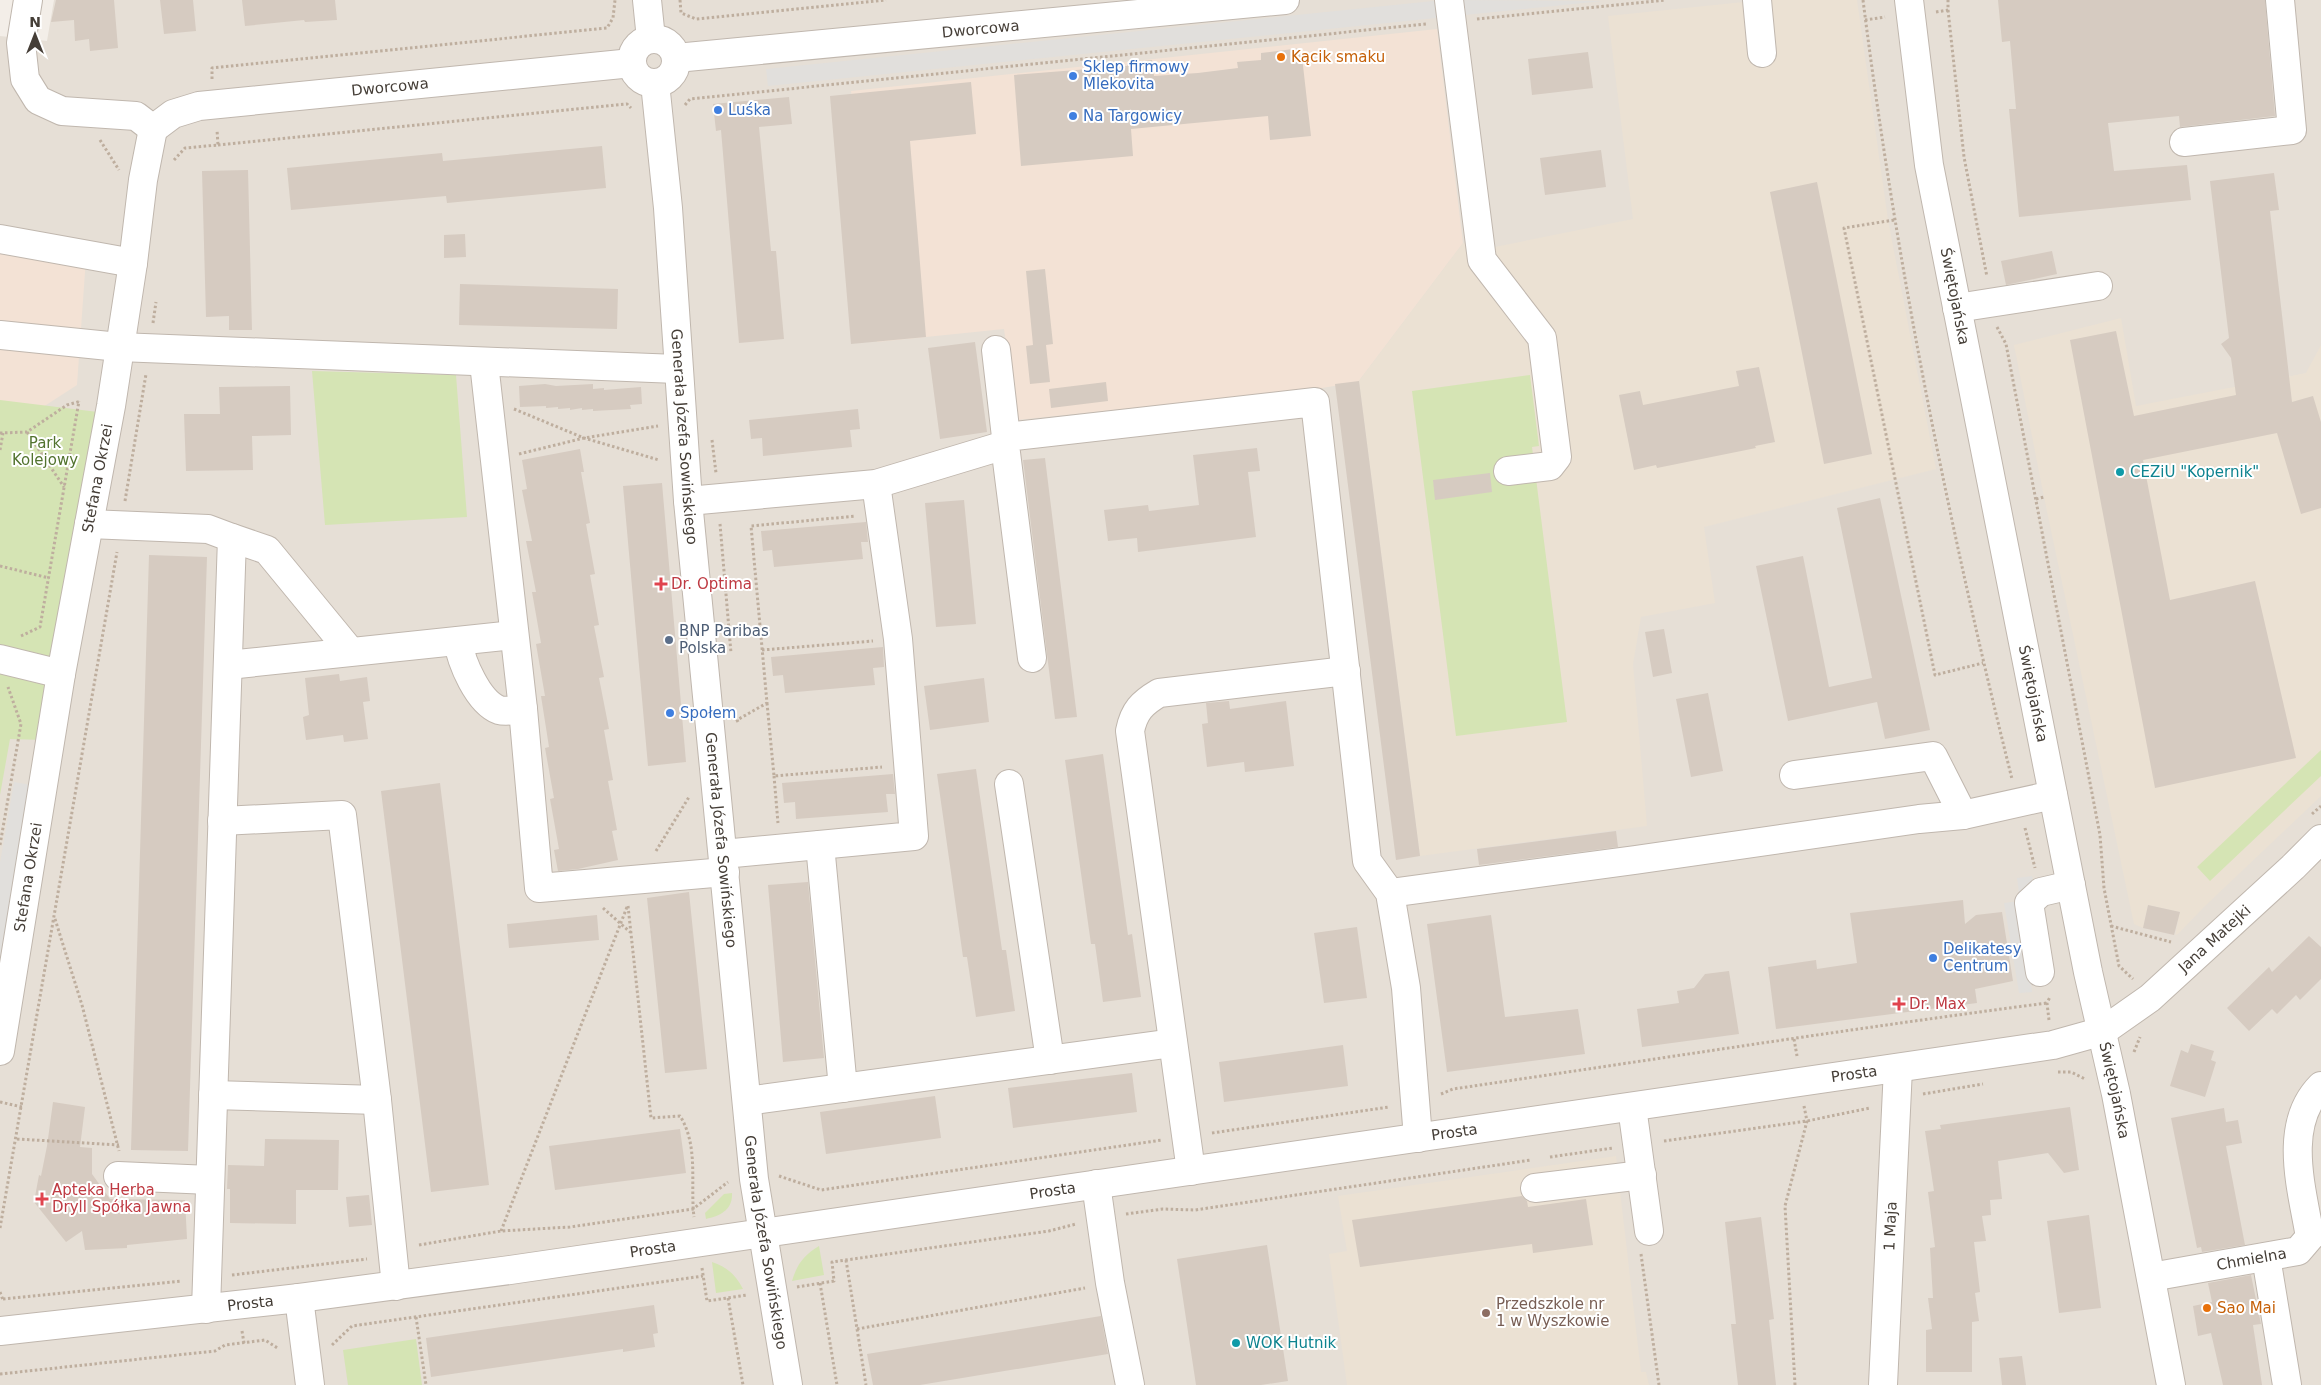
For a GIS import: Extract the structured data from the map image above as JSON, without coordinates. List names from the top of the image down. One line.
{"streets":{"street":["Dworcowa","Świętojańska","Generała Józefa Sowińskiego","Stefana Okrzei","Jana Matejki","Prosta","1 Maja","Chmielna"]},"crossings":[["Dworcowa","Generała Józefa Sowińskiego"],["Dworcowa","Stefana Okrzei"],["Świętojańska","Jana Matejki"],["Świętojańska","Prosta"],["Świętojańska","Chmielna"],["Generała Józefa Sowińskiego","Prosta"],["Jana Matejki","Prosta"],["Prosta","1 Maja"]],"parks":["Park Kolejowy"],"places":{"other":["Kącik smaku","Sklep firmowy Mlekovita","Luśka","Na Targowicy","CEZiU \"Kopernik\"","BNP Paribas Polska","Społem","Delikatesy Centrum","Sao Mai","Przedszkole nr 1 w Wyszkowie","WOK Hutnik"],"health":["Dr. Optima","Dr. Max","Apteka Herba Dryll Spółka Jawna"]},"north":"top"}
